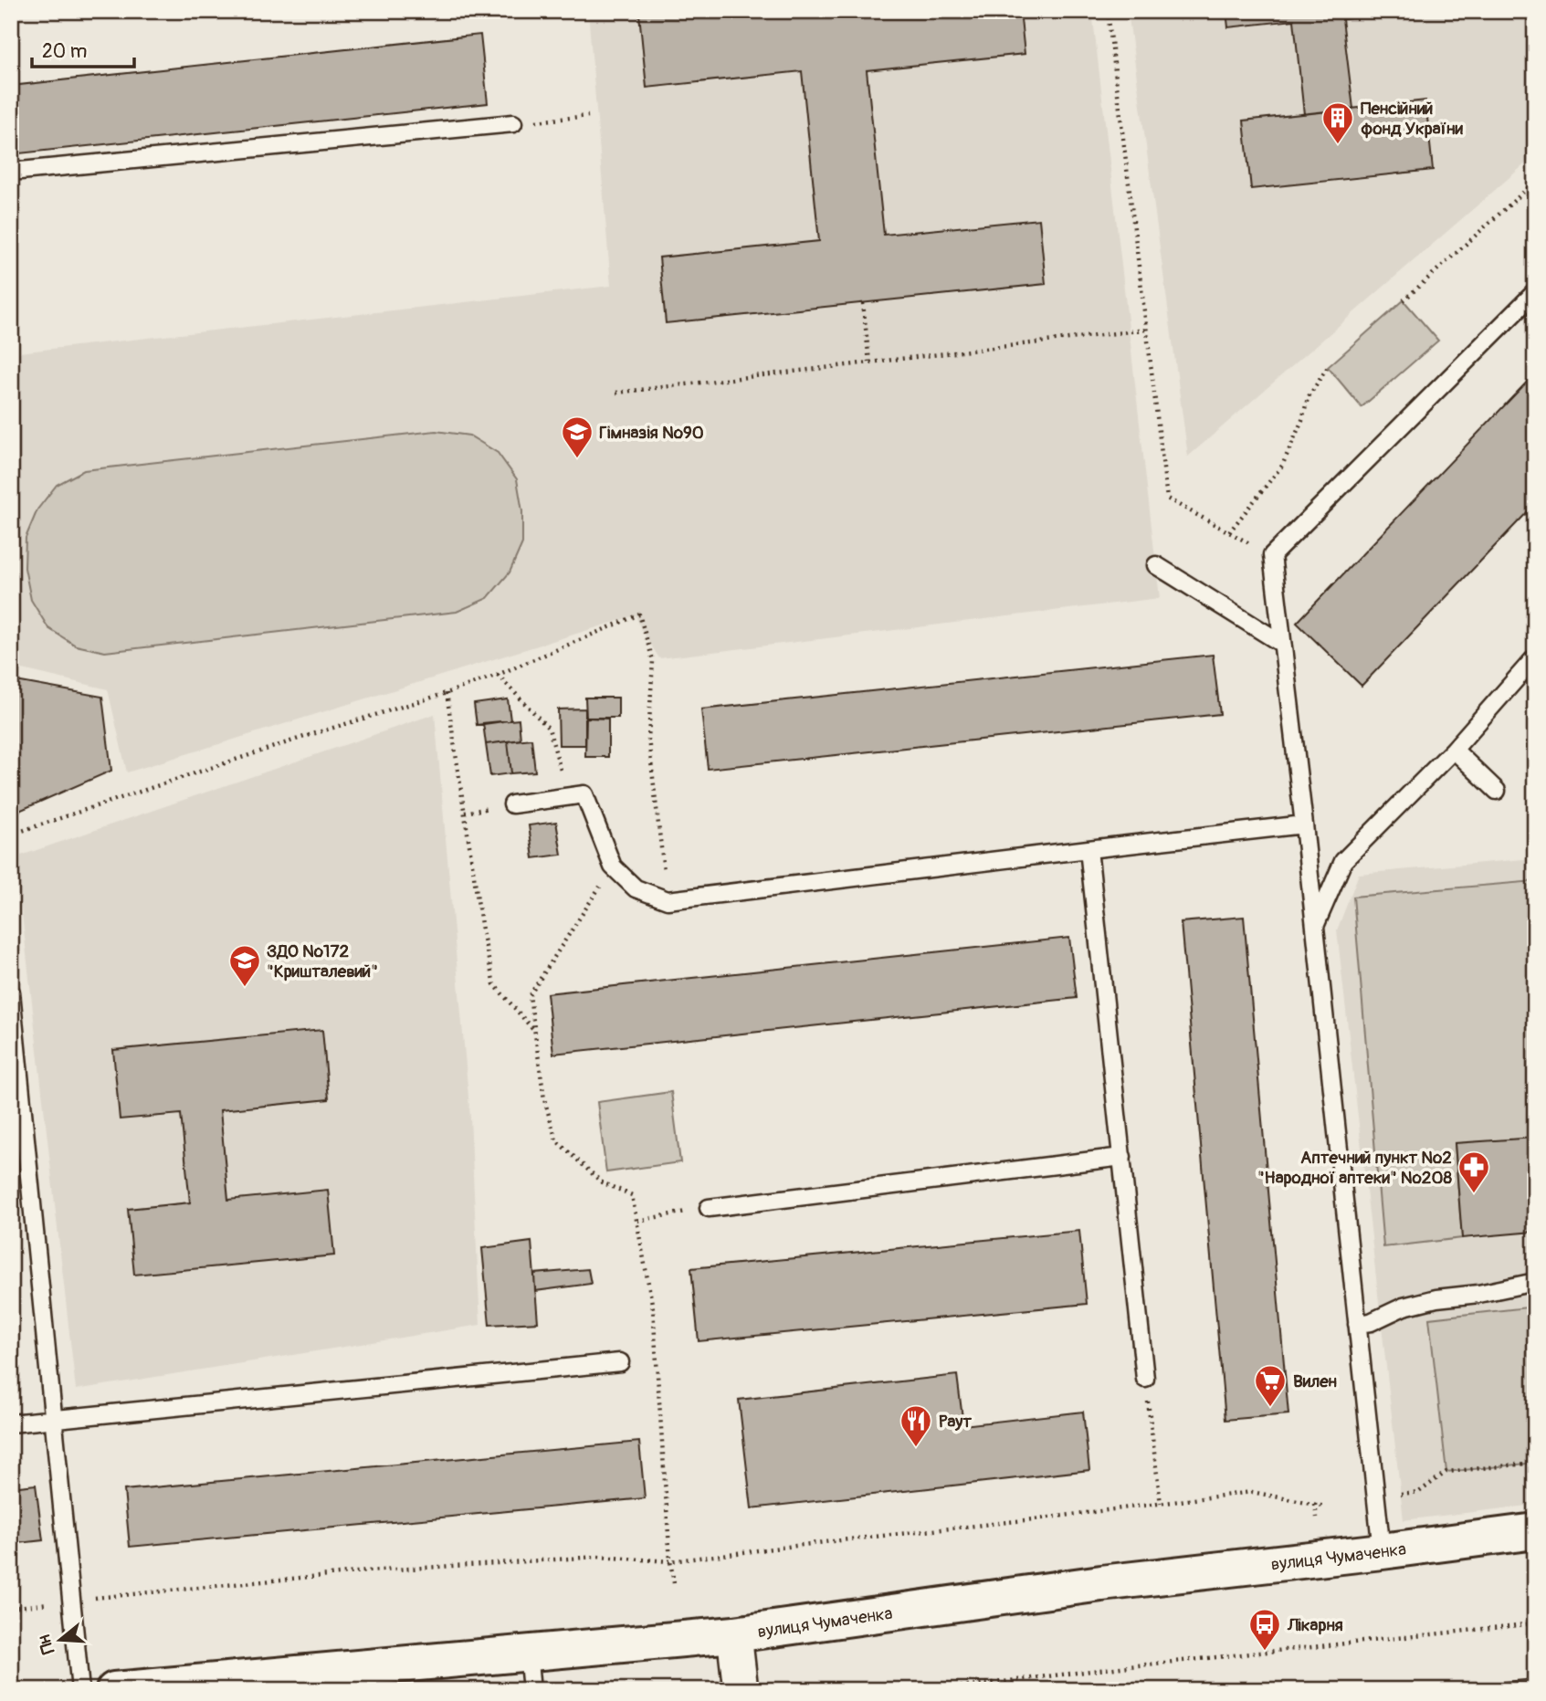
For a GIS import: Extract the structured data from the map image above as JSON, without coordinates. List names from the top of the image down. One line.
{"streets":{"street":["вулиця Чумаченка"]},"places":{"building":["Пенсійний фонд України"],"school or university":["Гімназія №90","ЗДО №172 \"Кришталевий\""],"pharmacy":["Аптечний пункт №2 \"Народної аптеки\" №208"],"supermarket":["Вилен"],"restaurant":["Раут"],"bus stop":["Лікарня"]},"scale_bar":"20 m","north":"left"}
